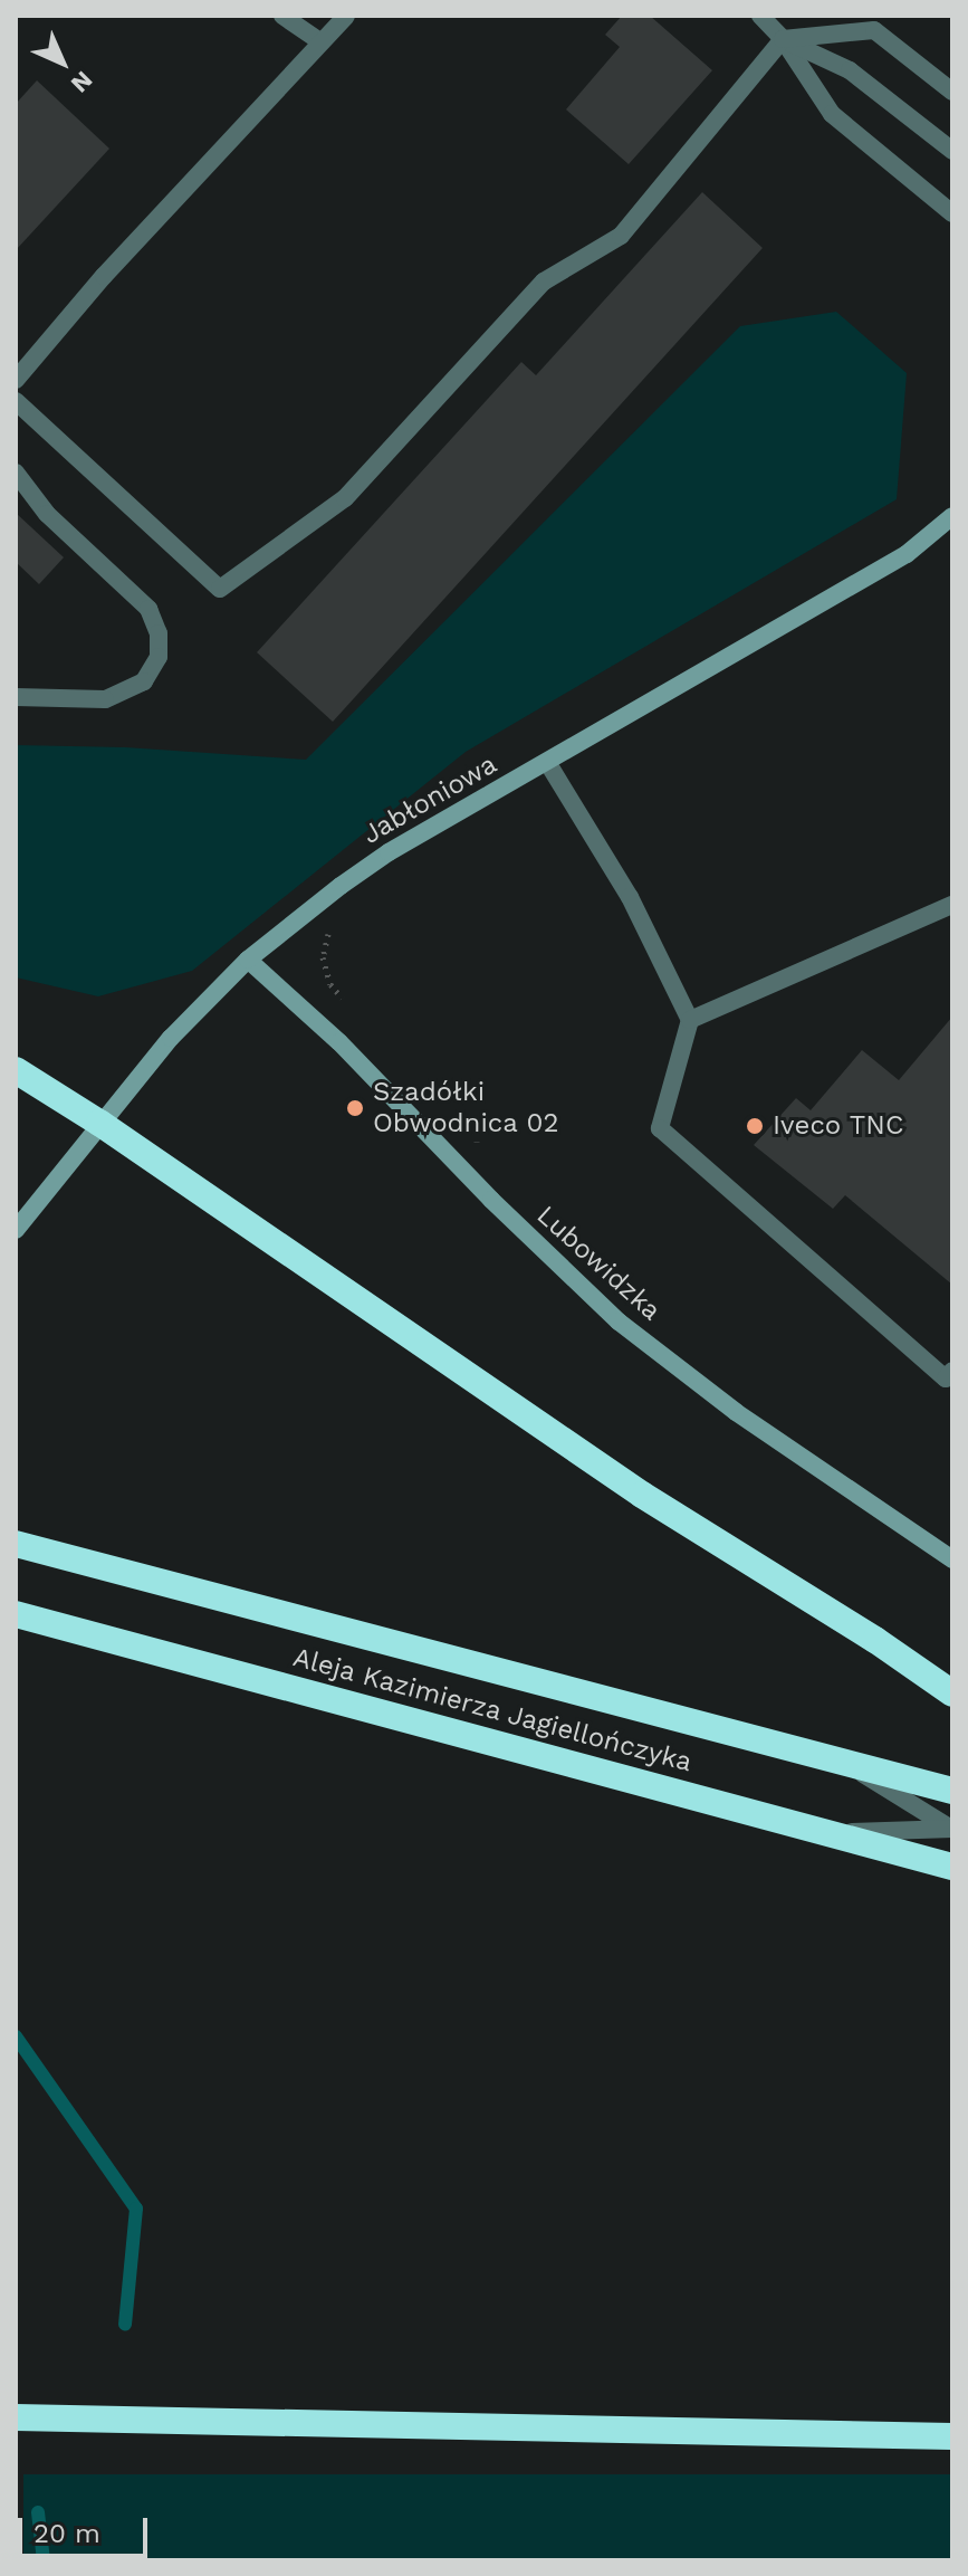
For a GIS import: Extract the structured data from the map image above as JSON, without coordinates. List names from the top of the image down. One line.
{"streets":{"highway":["Aleja Kazimierza Jagiellończyka"],"street":["Jabłoniowa","Lubowidzka"]},"crossings":[["Jabłoniowa","Lubowidzka"]],"places":["Szadółki Obwodnica 02","Iveco TNC"],"scale_bar":"20 m","north":"bottom right"}
